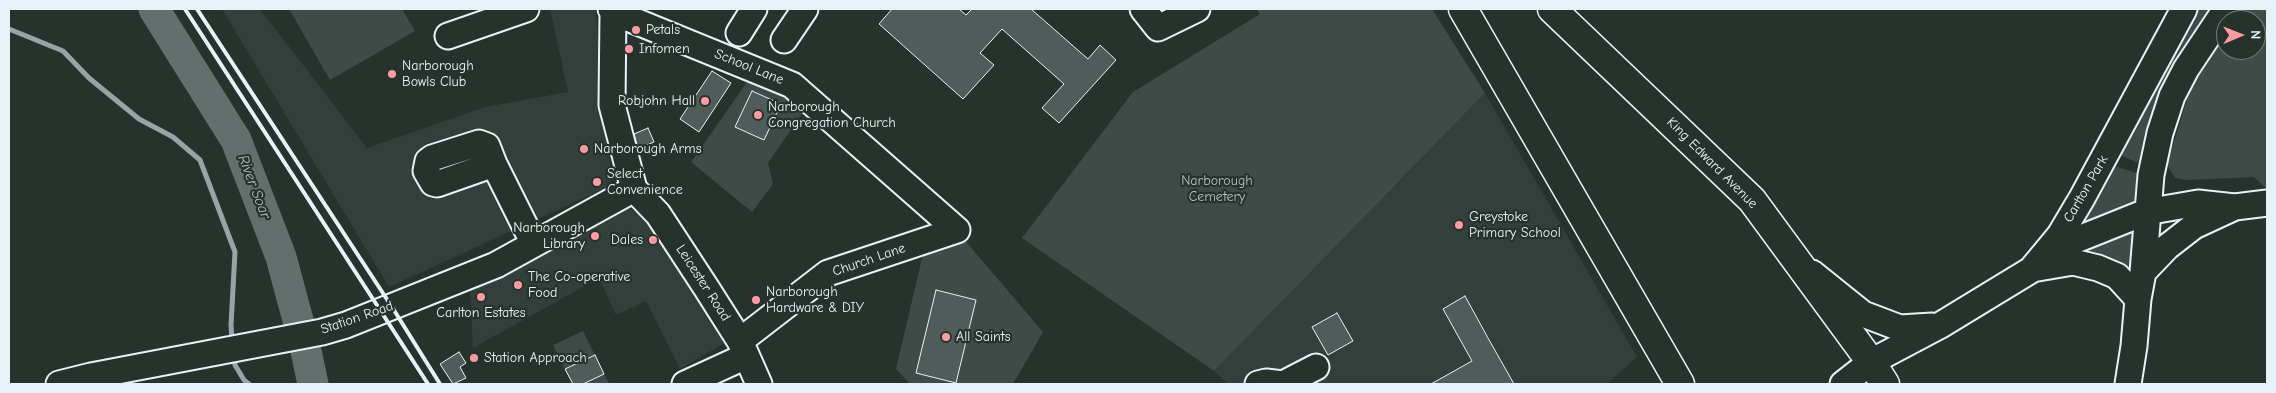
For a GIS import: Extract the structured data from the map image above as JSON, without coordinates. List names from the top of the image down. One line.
{"streets":{"main road":["King Edward Avenue"],"street":["School Lane","Carlton Park","Church Lane","Leicester Road","Station Road"]},"crossings":[["School Lane","Church Lane"],["King Edward Avenue","Carlton Park"],["Church Lane","Leicester Road"],["Leicester Road","Station Road"]],"water":["River Soar"],"parks":["Narborough Cemetery"],"places":["Petals","Infomen","Narborough Bowls Club","Robjohn Hall","Narborough Congregation Church","Narborough Arms","Select Convenience","Greystoke Primary School","Narborough Library","Dales","The Co-operative Food","Carlton Estates","Narborough Hardware & DIY","All Saints","Station Approach"],"north":"right"}
